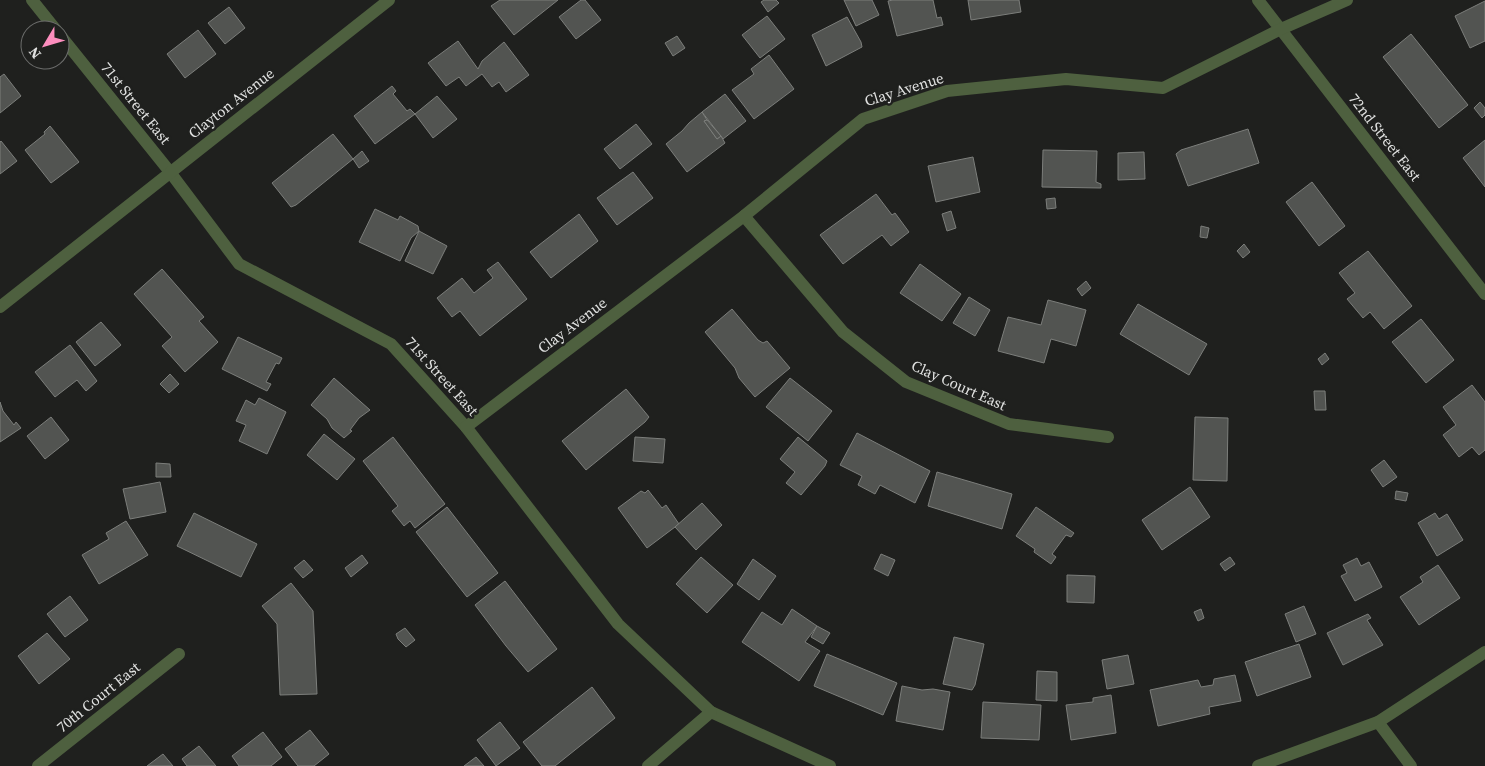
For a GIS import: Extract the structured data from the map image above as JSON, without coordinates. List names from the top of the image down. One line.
{"streets":{"street":["Clay Avenue","71st Street East","Clayton Avenue","72nd Street East","Clay Court East","70th Court East"]},"crossings":[["Clay Avenue","71st Street East"],["Clay Avenue","72nd Street East"],["Clay Avenue","Clay Court East"],["71st Street East","Clayton Avenue"]],"north":"bottom left"}
